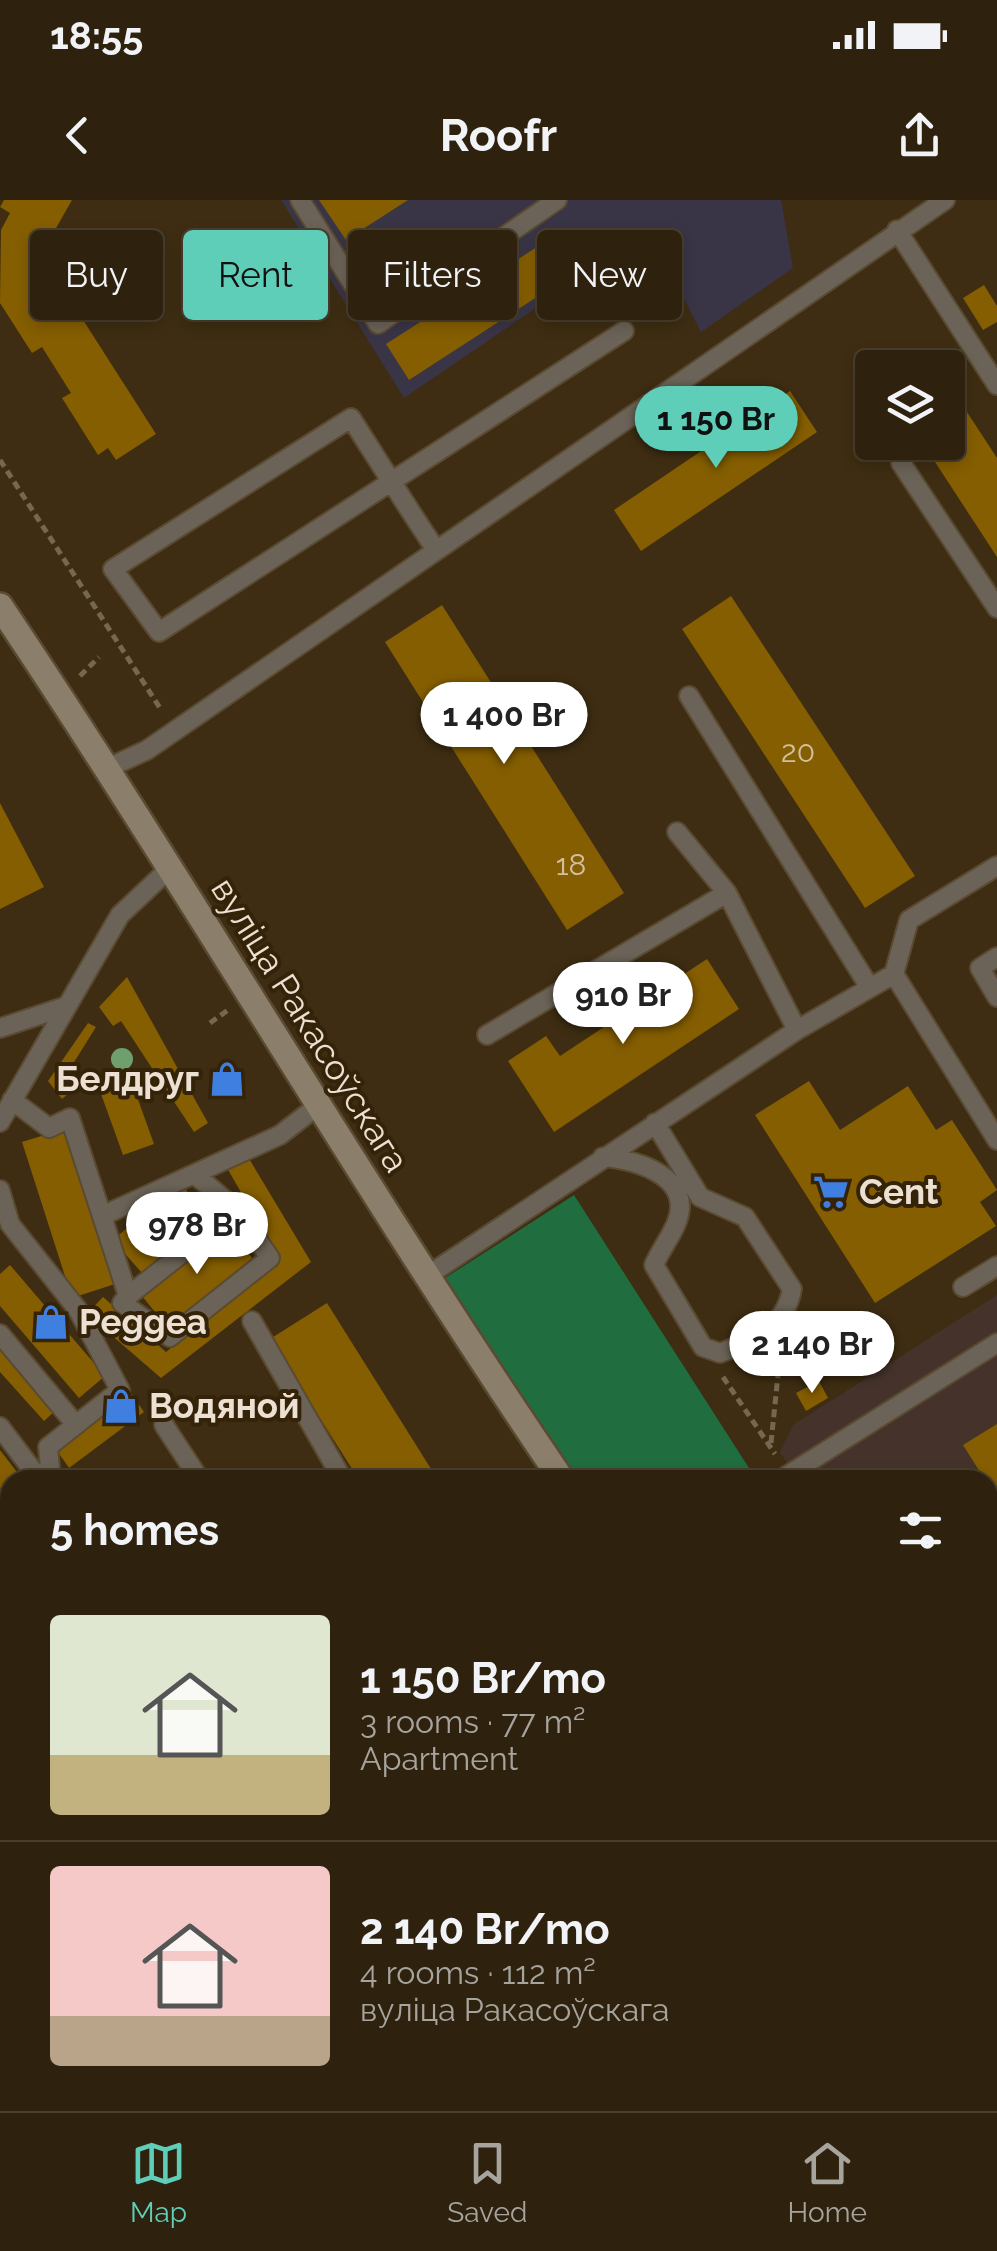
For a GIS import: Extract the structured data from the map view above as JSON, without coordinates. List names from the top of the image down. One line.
{"streets":{"main road":["вуліца Ракасоўскага"]},"places":{"shop":["Белдруг","Peggea","Водяной"],"supermarket":["Cent"]},"house_numbers":["20","18"],"page":{"status":"18:55","header":"Roofr","chip":["Buy","Rent","Filters","New"],"price":["1 150 Br","1 400 Br","910 Br","978 Br","2 140 Br"],"heading":"5 homes","list":[{"name":"1 150 Br/mo","note":"3 rooms · 77 m² · Apartment"},{"name":"2 140 Br/mo","note":"4 rooms · 112 m² · вуліца Ракасоўскага"}],"tabs":["Map","Saved","Home"]}}
